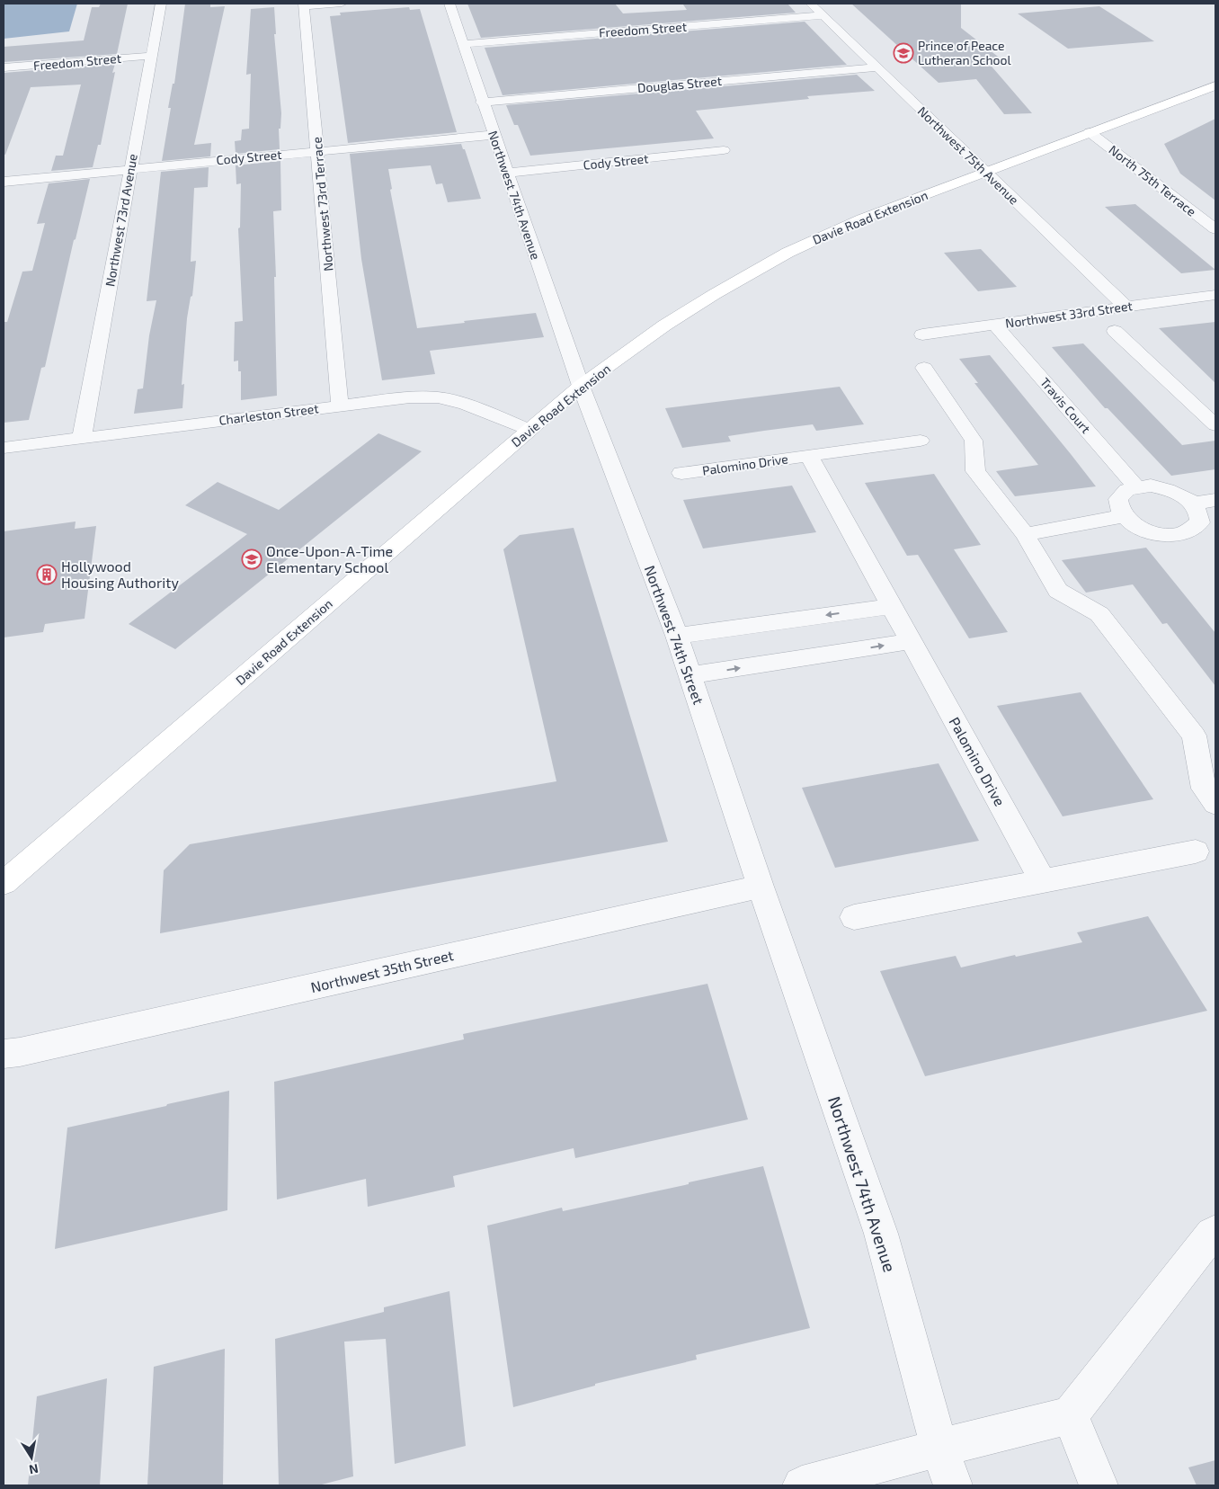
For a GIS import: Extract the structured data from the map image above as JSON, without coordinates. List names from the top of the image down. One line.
{"streets":{"main road":["Davie Road Extension"],"street":["Freedom Street","Douglas Street","Northwest 75th Avenue","Cody Street","North 75th Terrace","Northwest 74th Avenue","Northwest 73rd Terrace","Northwest 73rd Avenue","Northwest 33rd Street","Travis Court","Charleston Street","Palomino Drive","Northwest 74th Street","Northwest 35th Street"]},"crossings":[["Freedom Street","Northwest 75th Avenue"],["Freedom Street","Northwest 74th Avenue"],["Freedom Street","Northwest 73rd Avenue"],["Douglas Street","Northwest 75th Avenue"],["Douglas Street","Northwest 74th Avenue"],["Northwest 75th Avenue","Davie Road Extension"],["Northwest 75th Avenue","Northwest 33rd Street"],["Cody Street","Northwest 74th Avenue"],["Cody Street","Northwest 73rd Terrace"],["Cody Street","Northwest 73rd Avenue"],["North 75th Terrace","Davie Road Extension"],["Northwest 74th Avenue","Davie Road Extension"],["Northwest 74th Avenue","Northwest 74th Street"],["Northwest 74th Avenue","Northwest 35th Street"],["Northwest 73rd Terrace","Charleston Street"],["Davie Road Extension","Charleston Street"],["Davie Road Extension","Northwest 74th Street"],["Northwest 73rd Avenue","Charleston Street"],["Northwest 33rd Street","Travis Court"],["Northwest 74th Street","Northwest 35th Street"]],"places":{"school or university":["Prince of Peace Lutheran School","Once-Upon-A-Time Elementary School"],"building":["Hollywood Housing Authority"]},"north":"bottom"}
